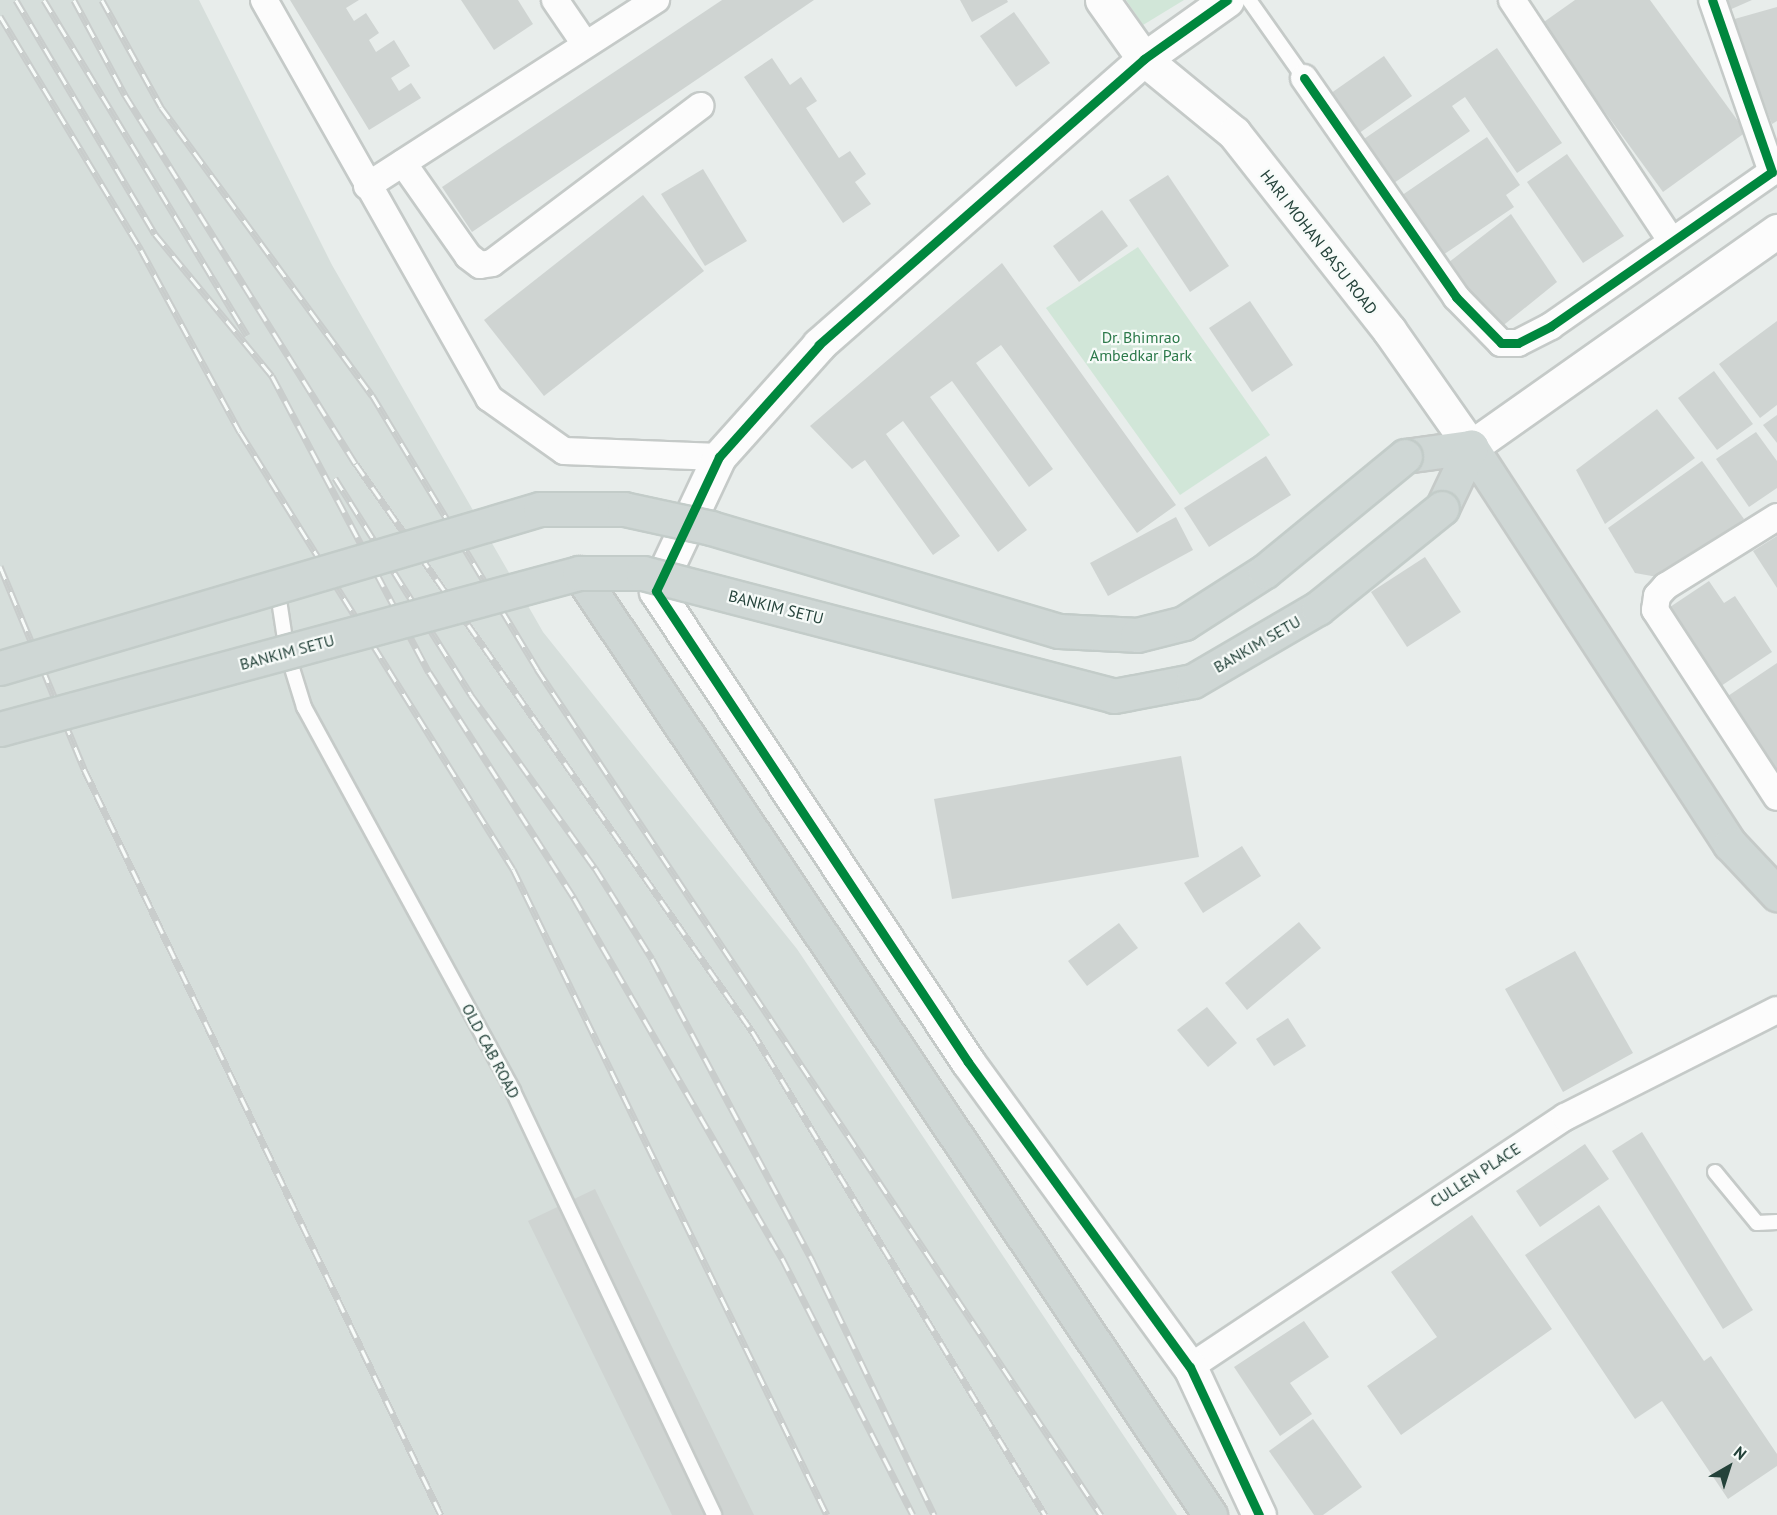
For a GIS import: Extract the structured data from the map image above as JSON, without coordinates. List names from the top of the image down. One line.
{"streets":{"main road":["BANKIM SETU"],"street":["HARI MOHAN BASU ROAD","CULLEN PLACE"],"lane":["OLD CAB ROAD"]},"crossings":[["HARI MOHAN BASU ROAD","BANKIM SETU"],["BANKIM SETU","OLD CAB ROAD"]],"parks":["Dr. Bhimrao Ambedkar Park"],"north":"top right"}
